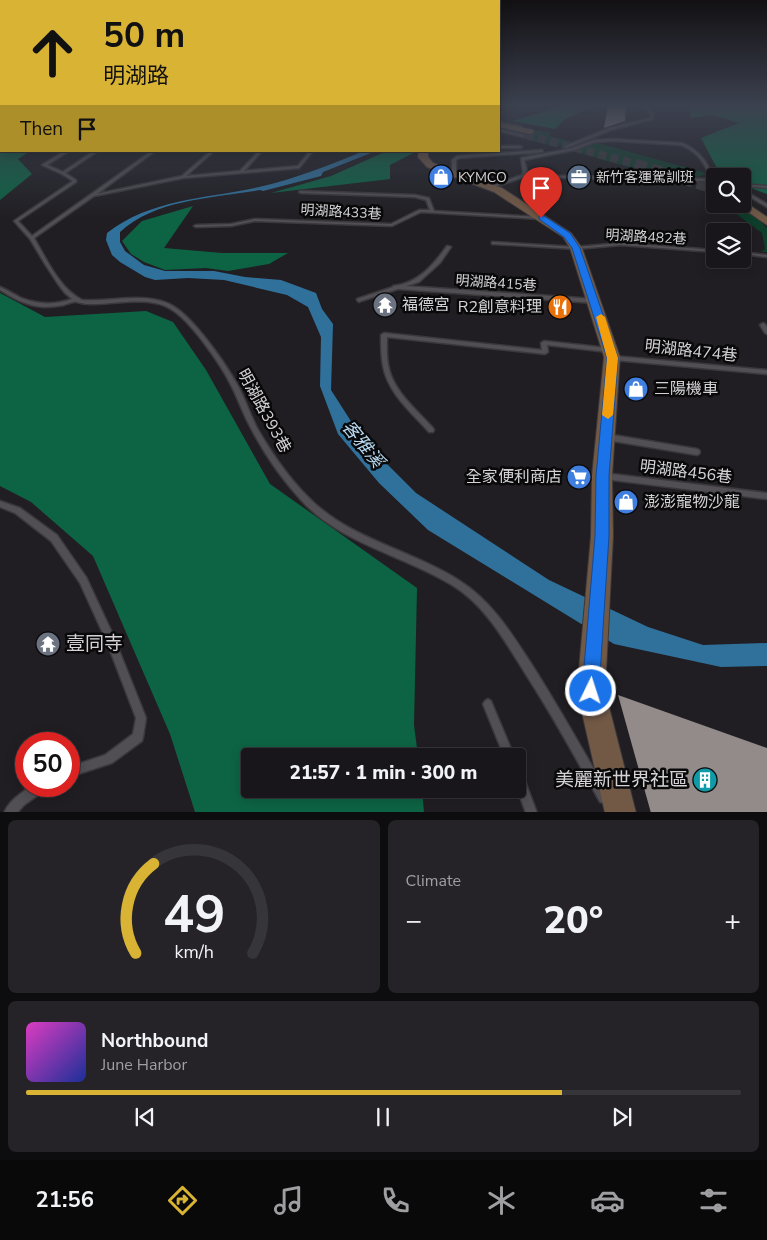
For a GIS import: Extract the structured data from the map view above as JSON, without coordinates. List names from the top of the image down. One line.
{"streets":{"lane":["明湖路433巷","明湖路482巷","明湖路415巷","明湖路474巷","明湖路393巷","明湖路456巷"]},"water":["客雅溪"],"places":{"shop":["KYMCO","三陽機車","澎澎寵物沙龍"],"office":["新竹客運駕訓班"],"temple":["福德宮","壹同寺"],"restaurant":["R2創意料理"],"supermarket":["全家便利商店"],"building":["美麗新世界社區"]},"page":{"turn":["50 m","明湖路"],"then":"Then","limit":"50","trip":"21:57 · 1 min · 300 m","tile":"Climate","heat":["−","20°","+"],"song":["Northbound","June Harbor"],"tabs":"21:56","gauge":["49","km/h"]}}
